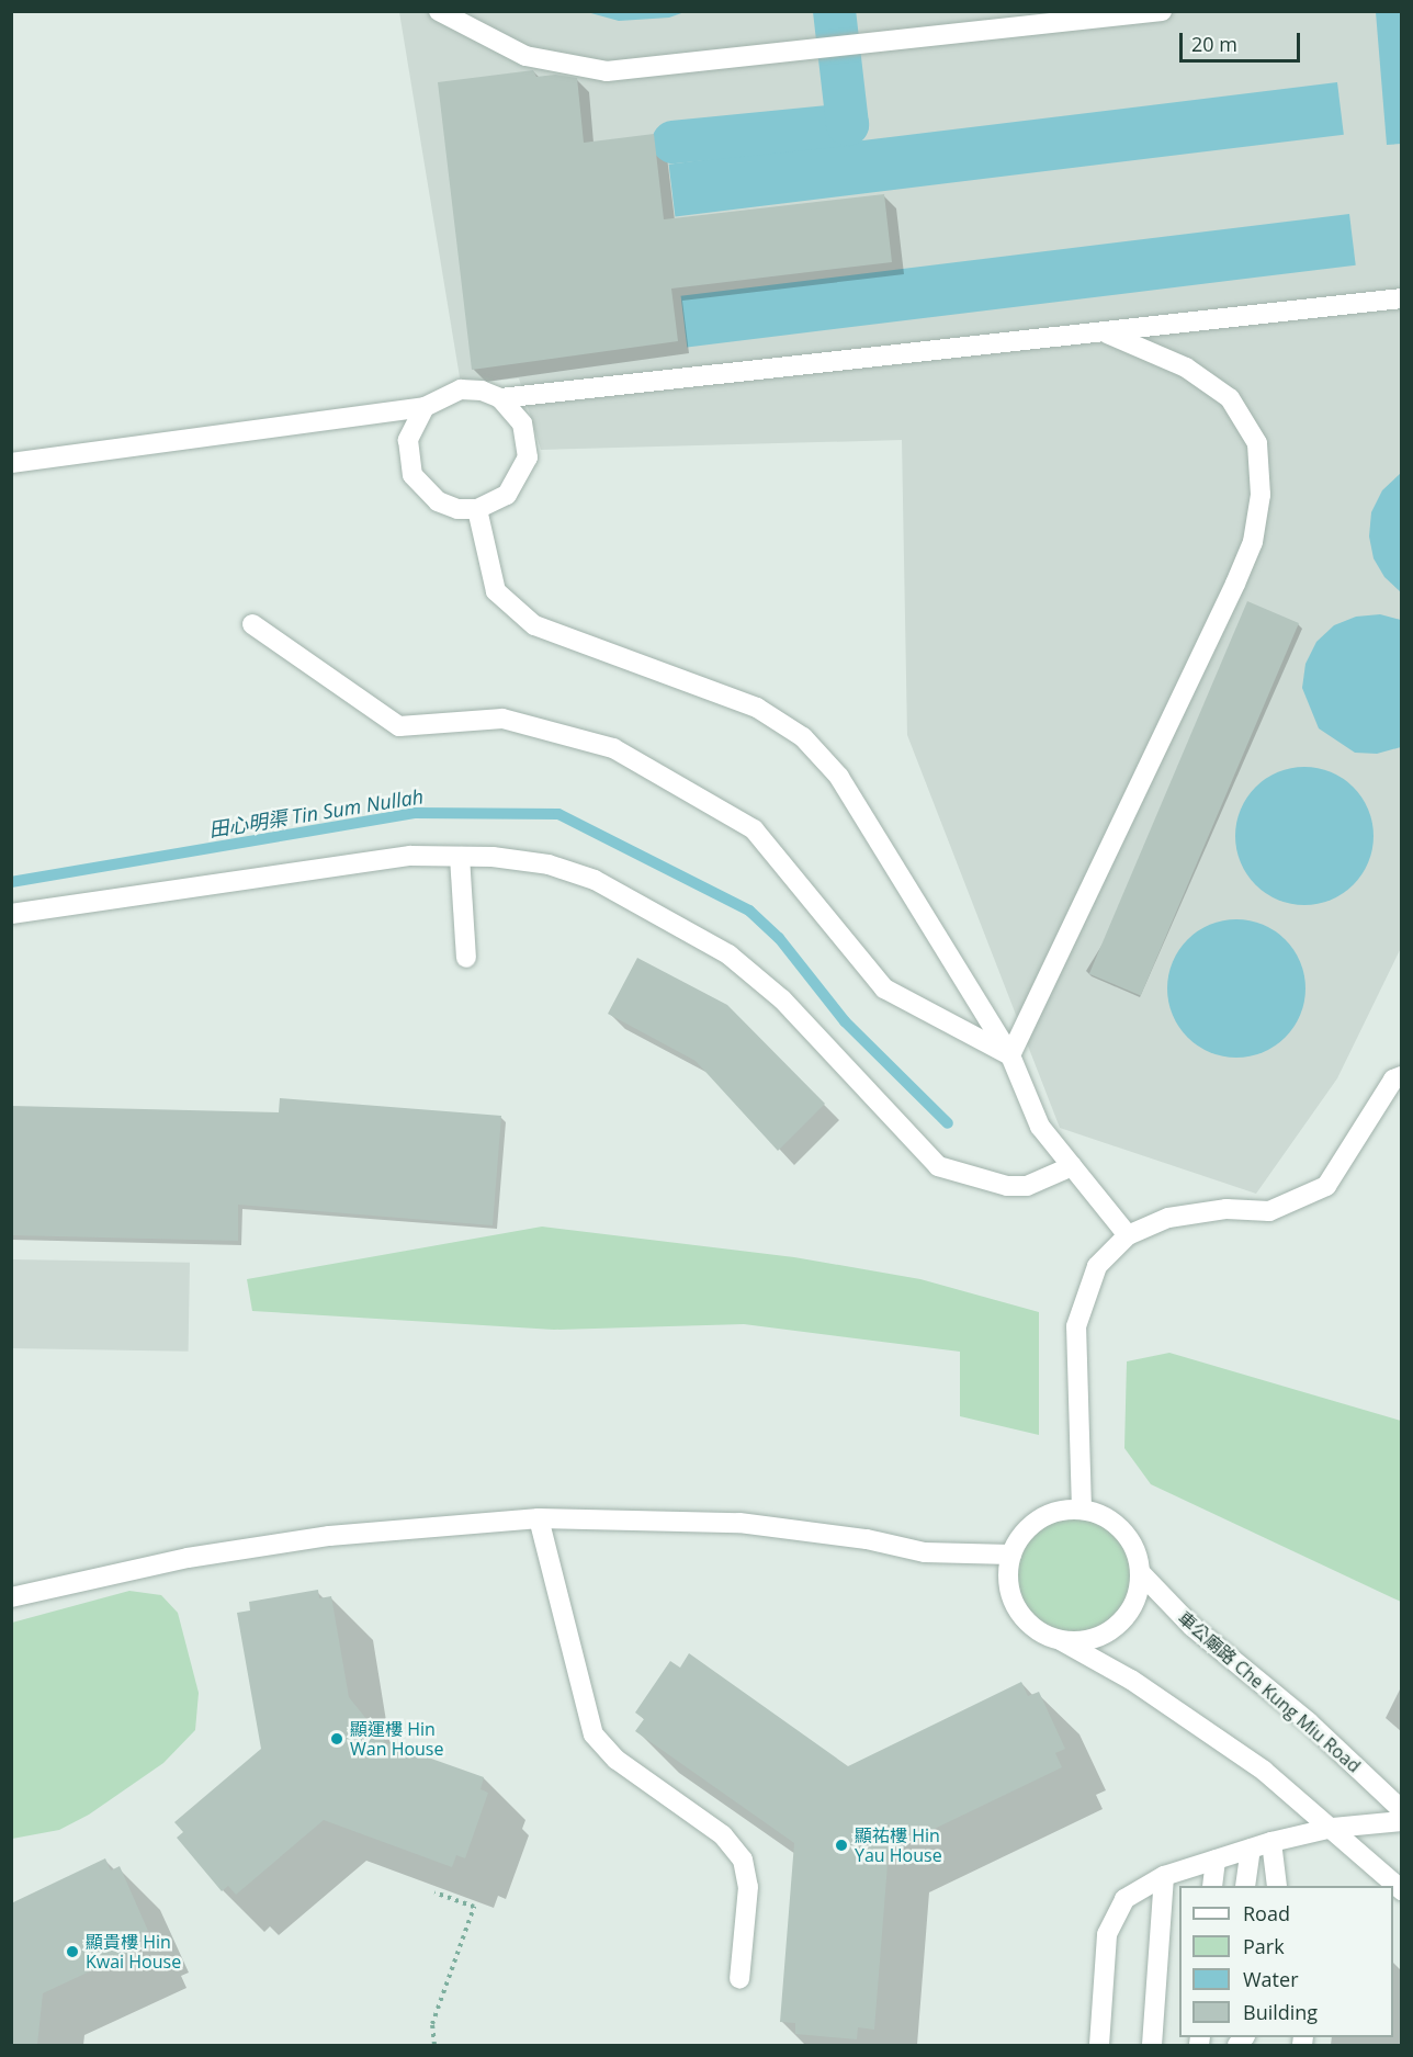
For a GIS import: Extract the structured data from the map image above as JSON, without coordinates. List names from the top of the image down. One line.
{"streets":{"street":["車公廟路 Che Kung Miu Road"]},"water":["田心明渠 Tin Sum Nullah"],"places":["顯運樓 Hin Wan House","顯祐樓 Hin Yau House","顯貴樓 Hin Kwai House"],"legend":["Road","Park","Water","Building"],"scale_bar":"20 m"}
